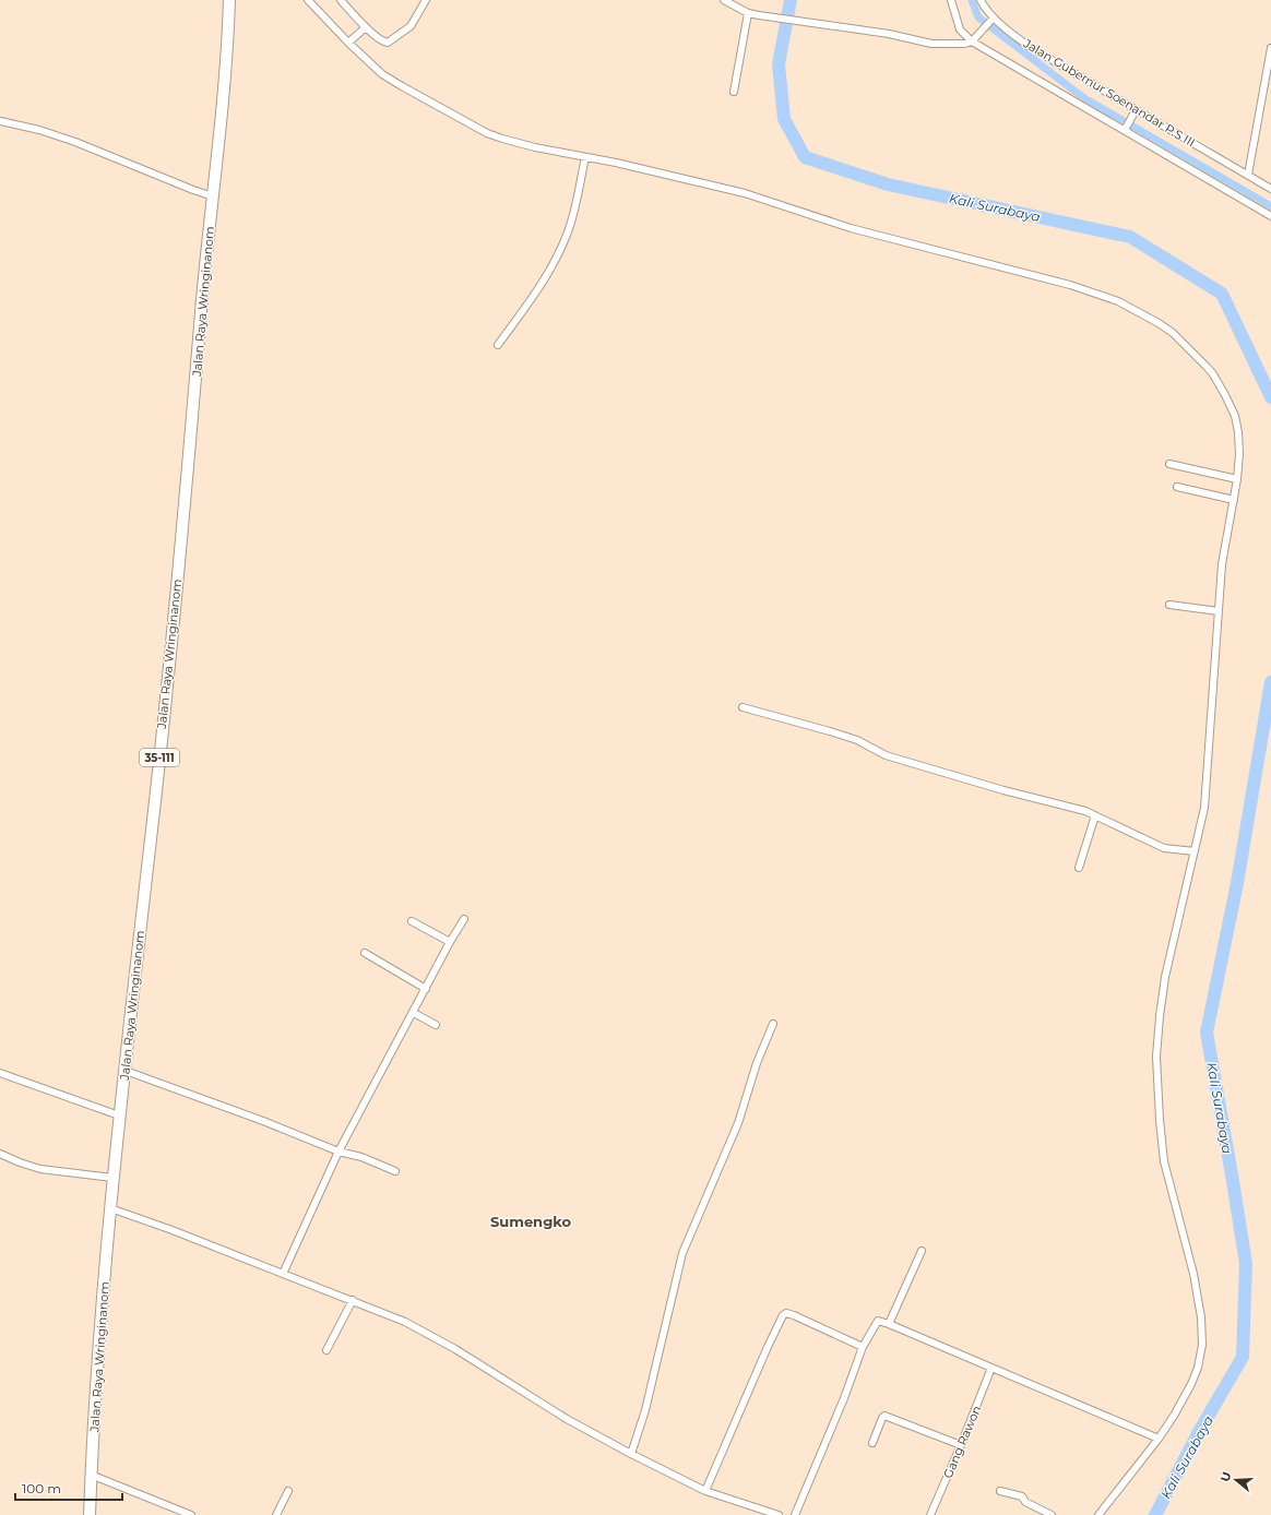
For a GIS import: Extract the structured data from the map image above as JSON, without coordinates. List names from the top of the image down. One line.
{"streets":{"main road":["Jalan Raya Wringinanom","35-111"],"street":["Jalan Gubernur Soenandar P.S III","Gang Rawon"]},"districts":["Sumengko"],"water":["Kali Surabaya"],"scale_bar":"100 m","north":"left"}
